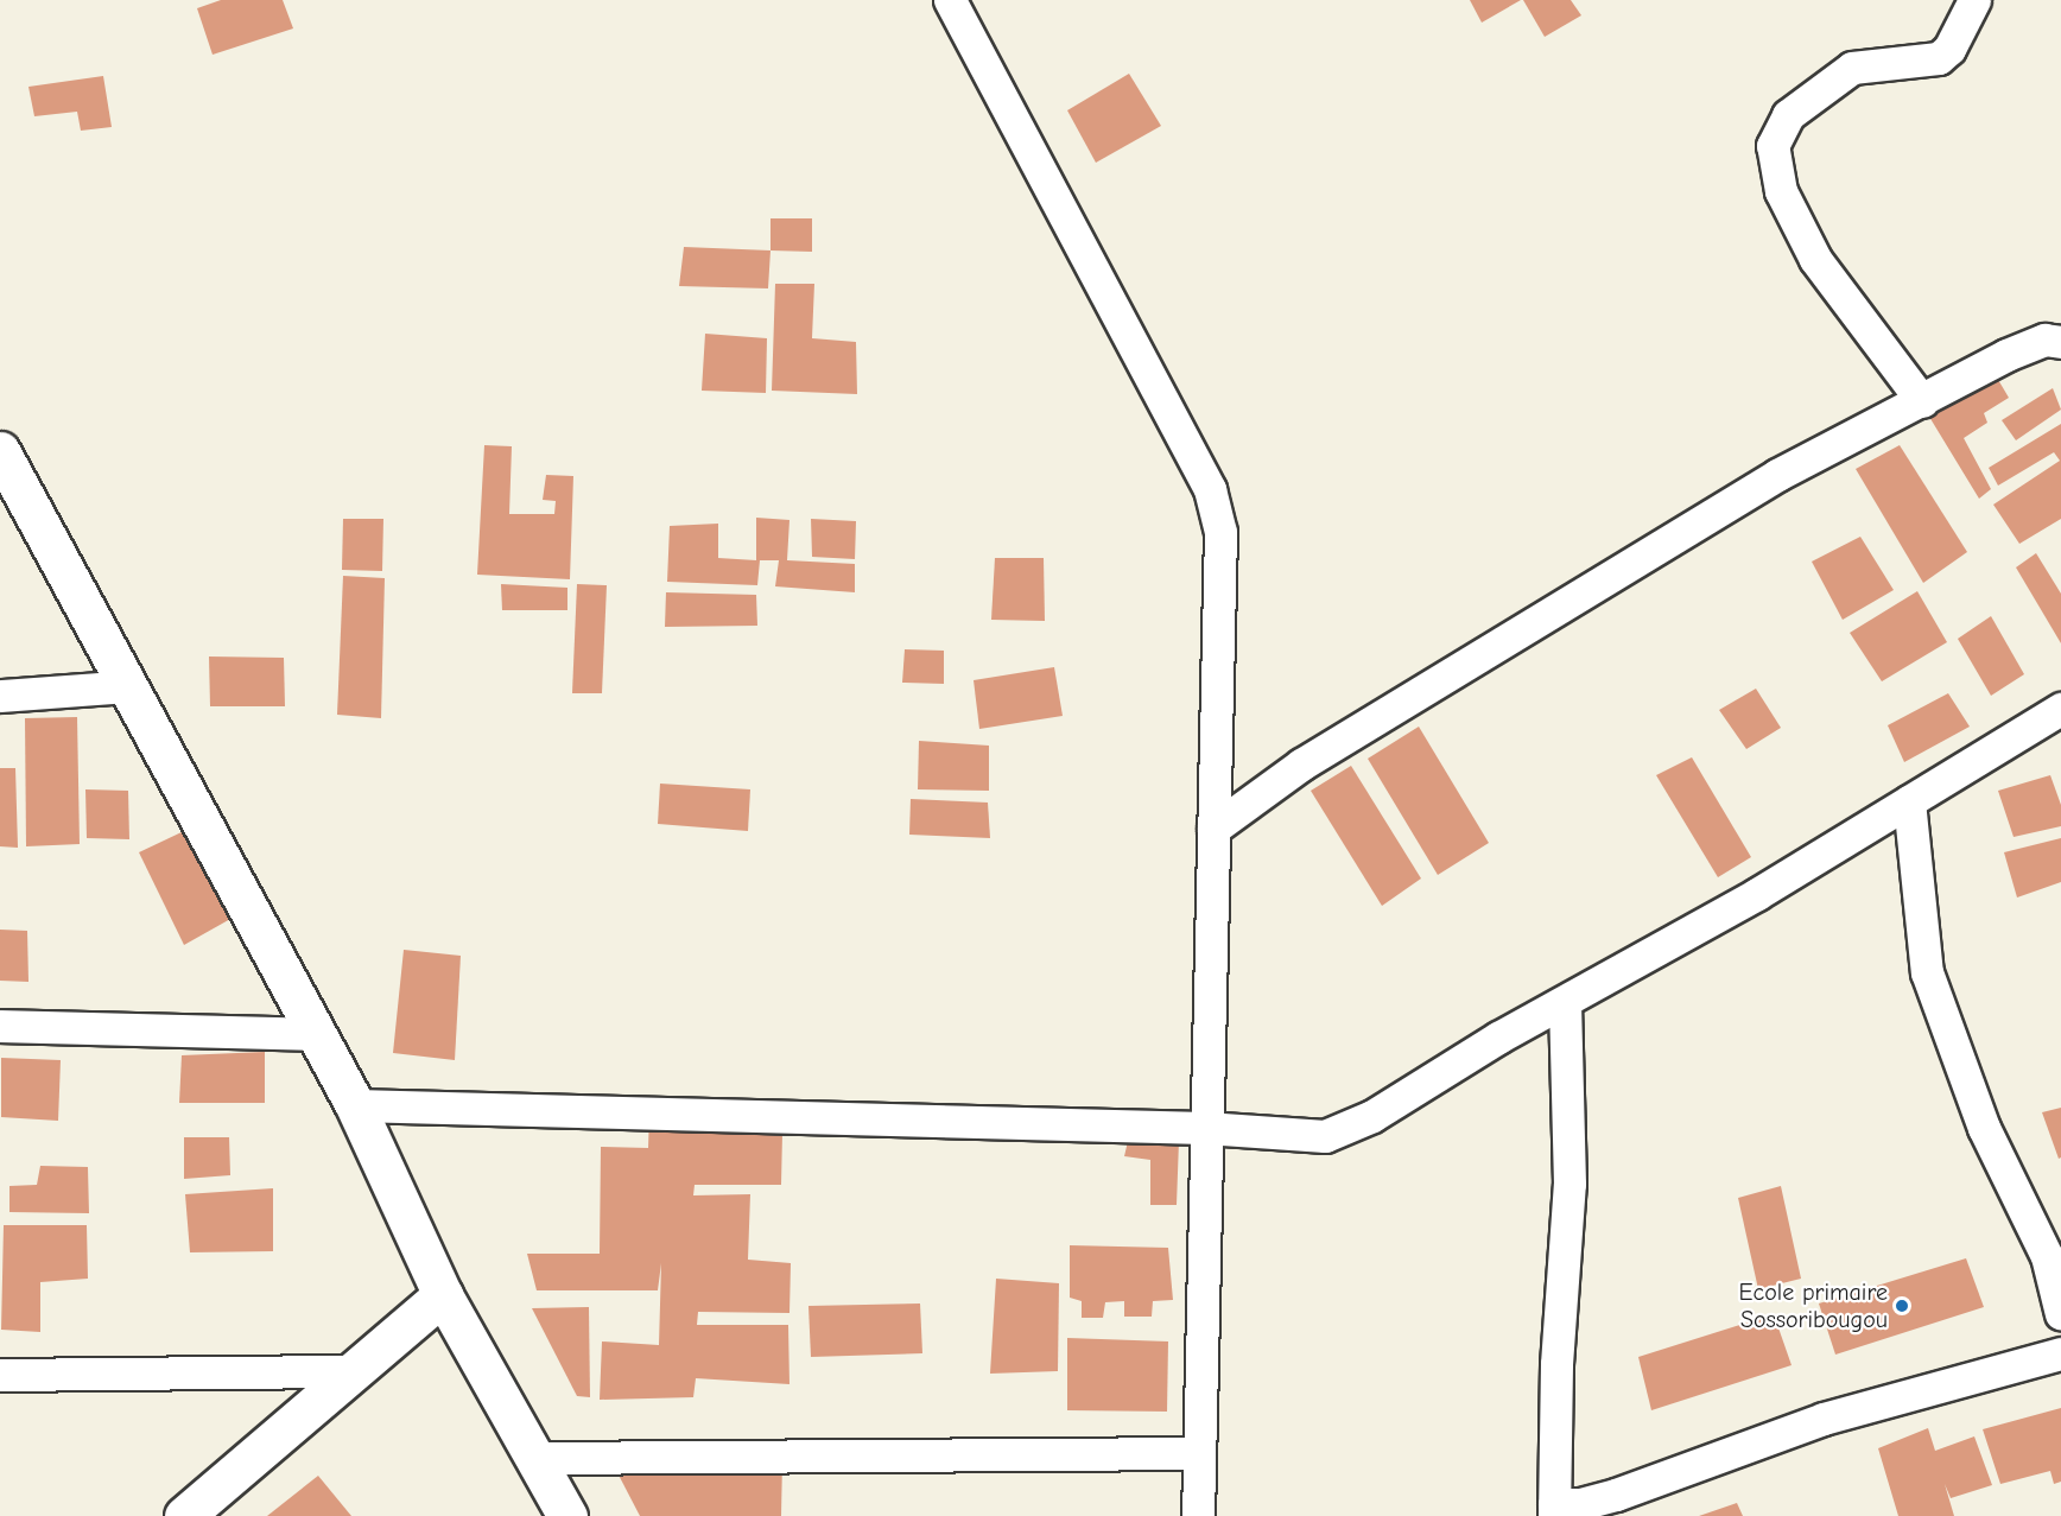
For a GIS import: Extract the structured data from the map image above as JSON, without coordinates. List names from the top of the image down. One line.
{"places":["Ecole primaire Sossoribougou"]}
